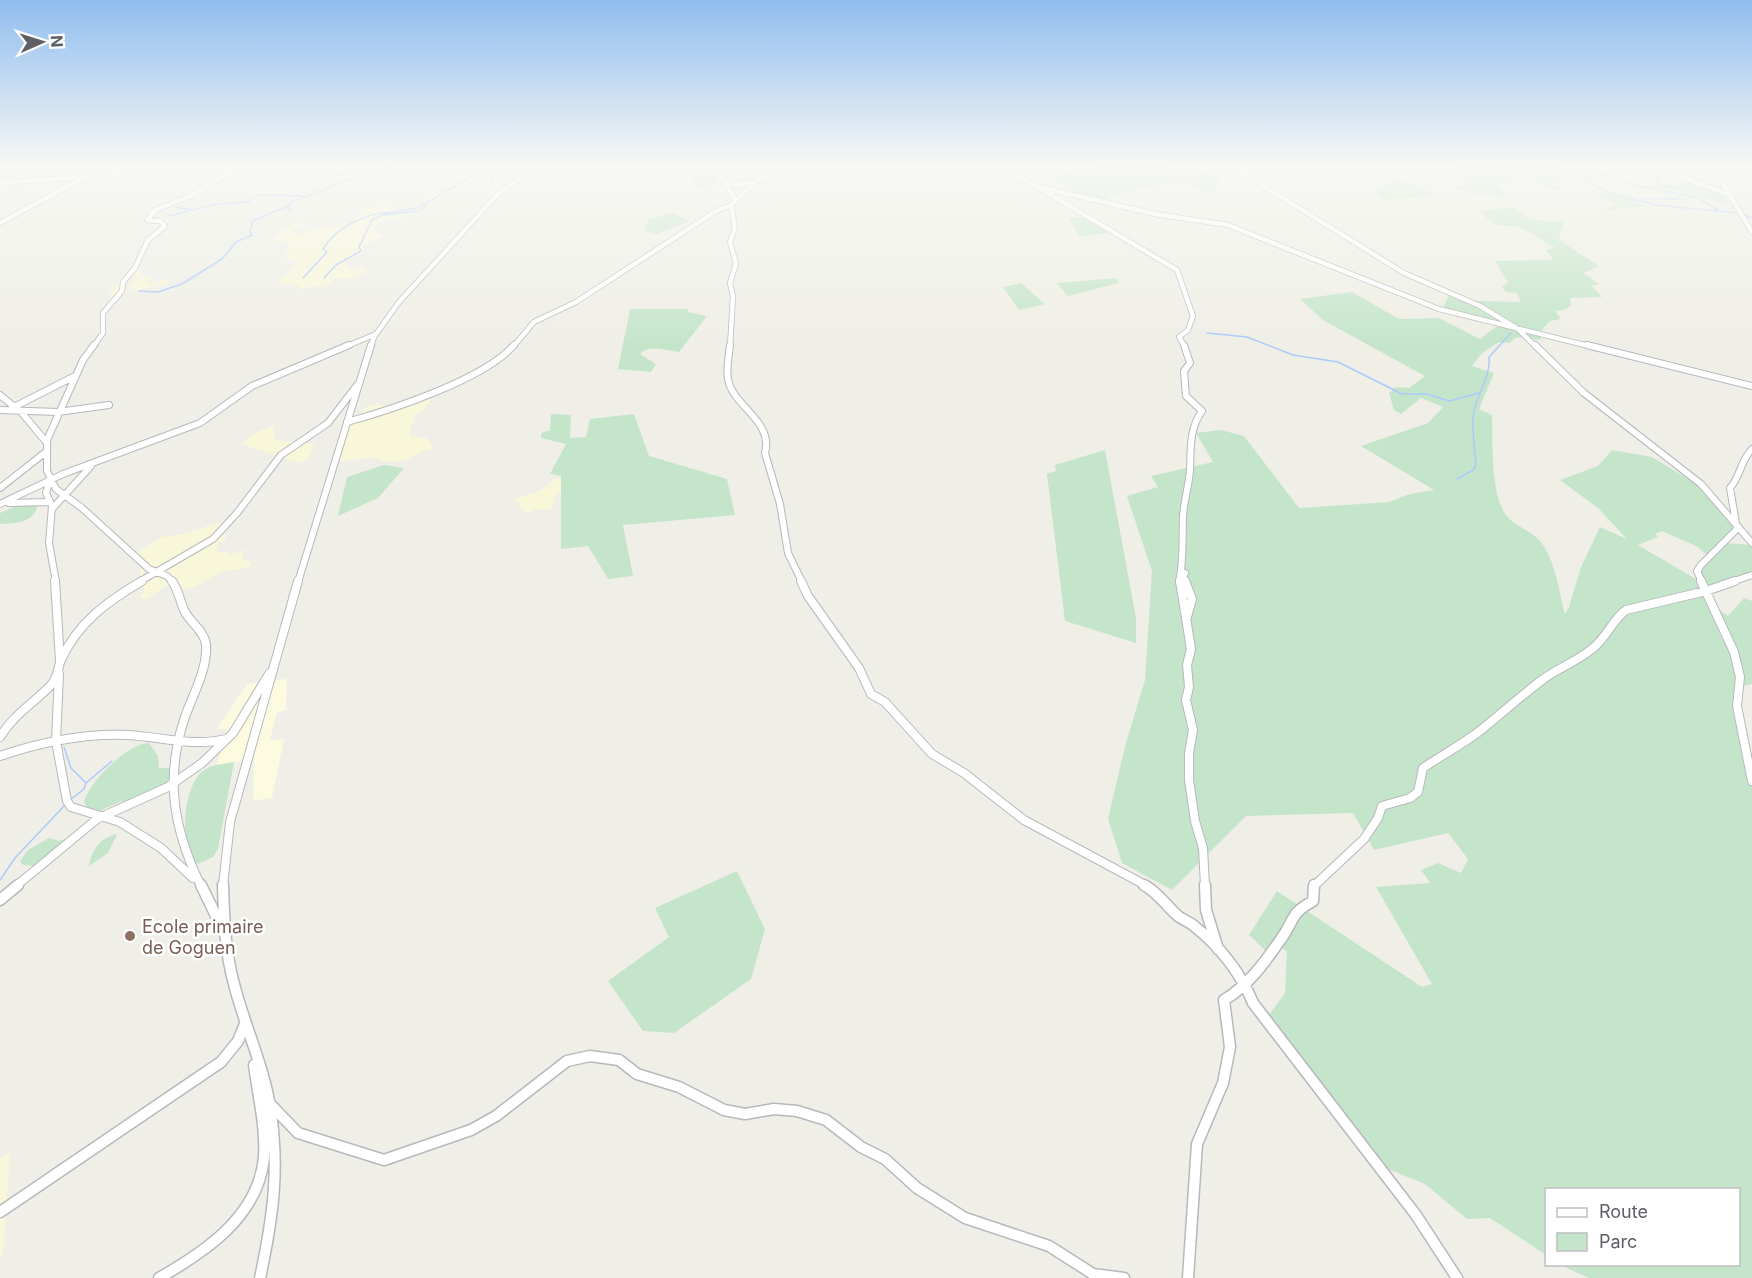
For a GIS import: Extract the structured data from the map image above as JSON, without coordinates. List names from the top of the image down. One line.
{"places":["Ecole primaire de Goguen"],"legend":["Route","Parc"],"north":"right"}
